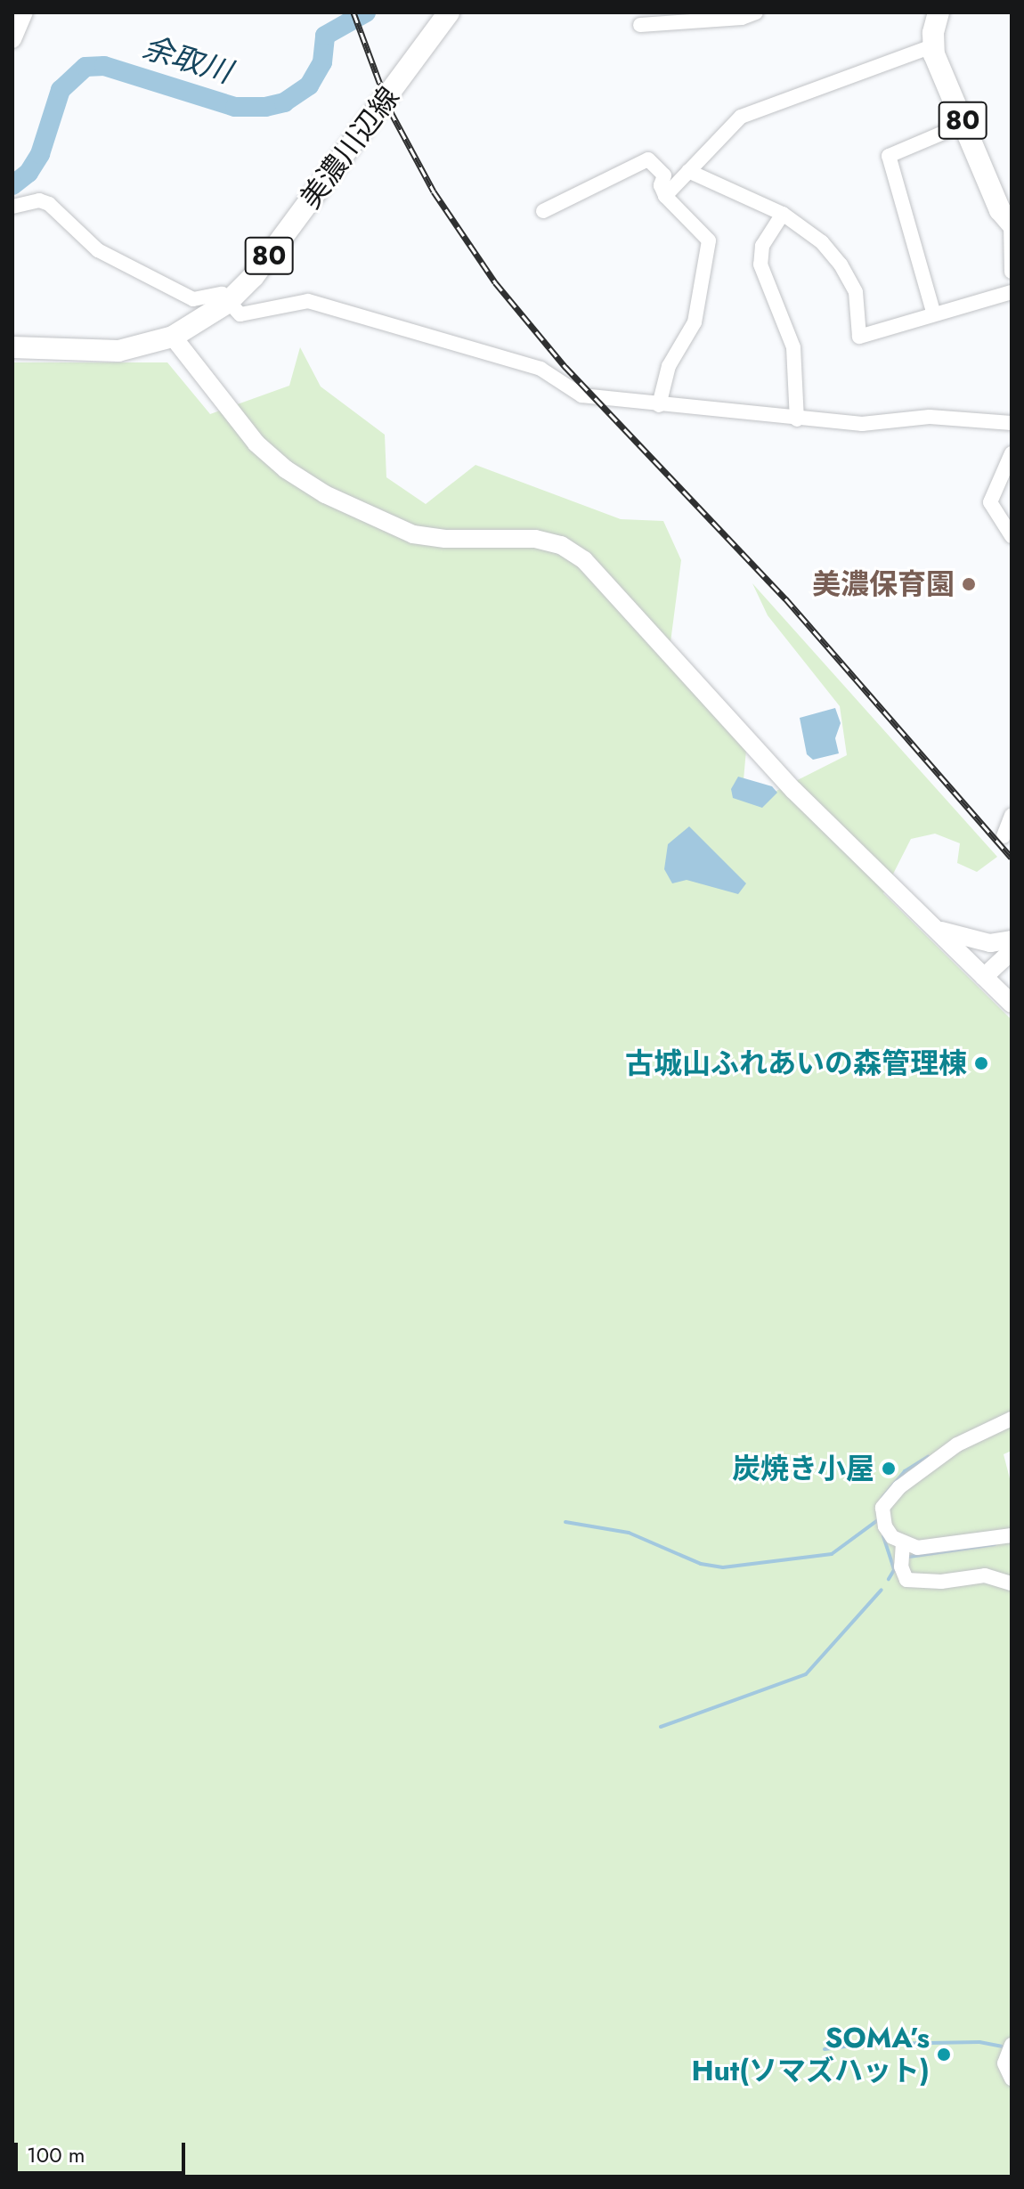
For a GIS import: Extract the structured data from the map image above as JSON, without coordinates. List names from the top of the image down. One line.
{"streets":{"main road":["80","美濃川辺線"]},"water":["余取川"],"places":["美濃保育園","古城山ふれあいの森管理棟","炭焼き小屋","SOMA’s Hut(ソマズハット)"],"scale_bar":"100 m"}
